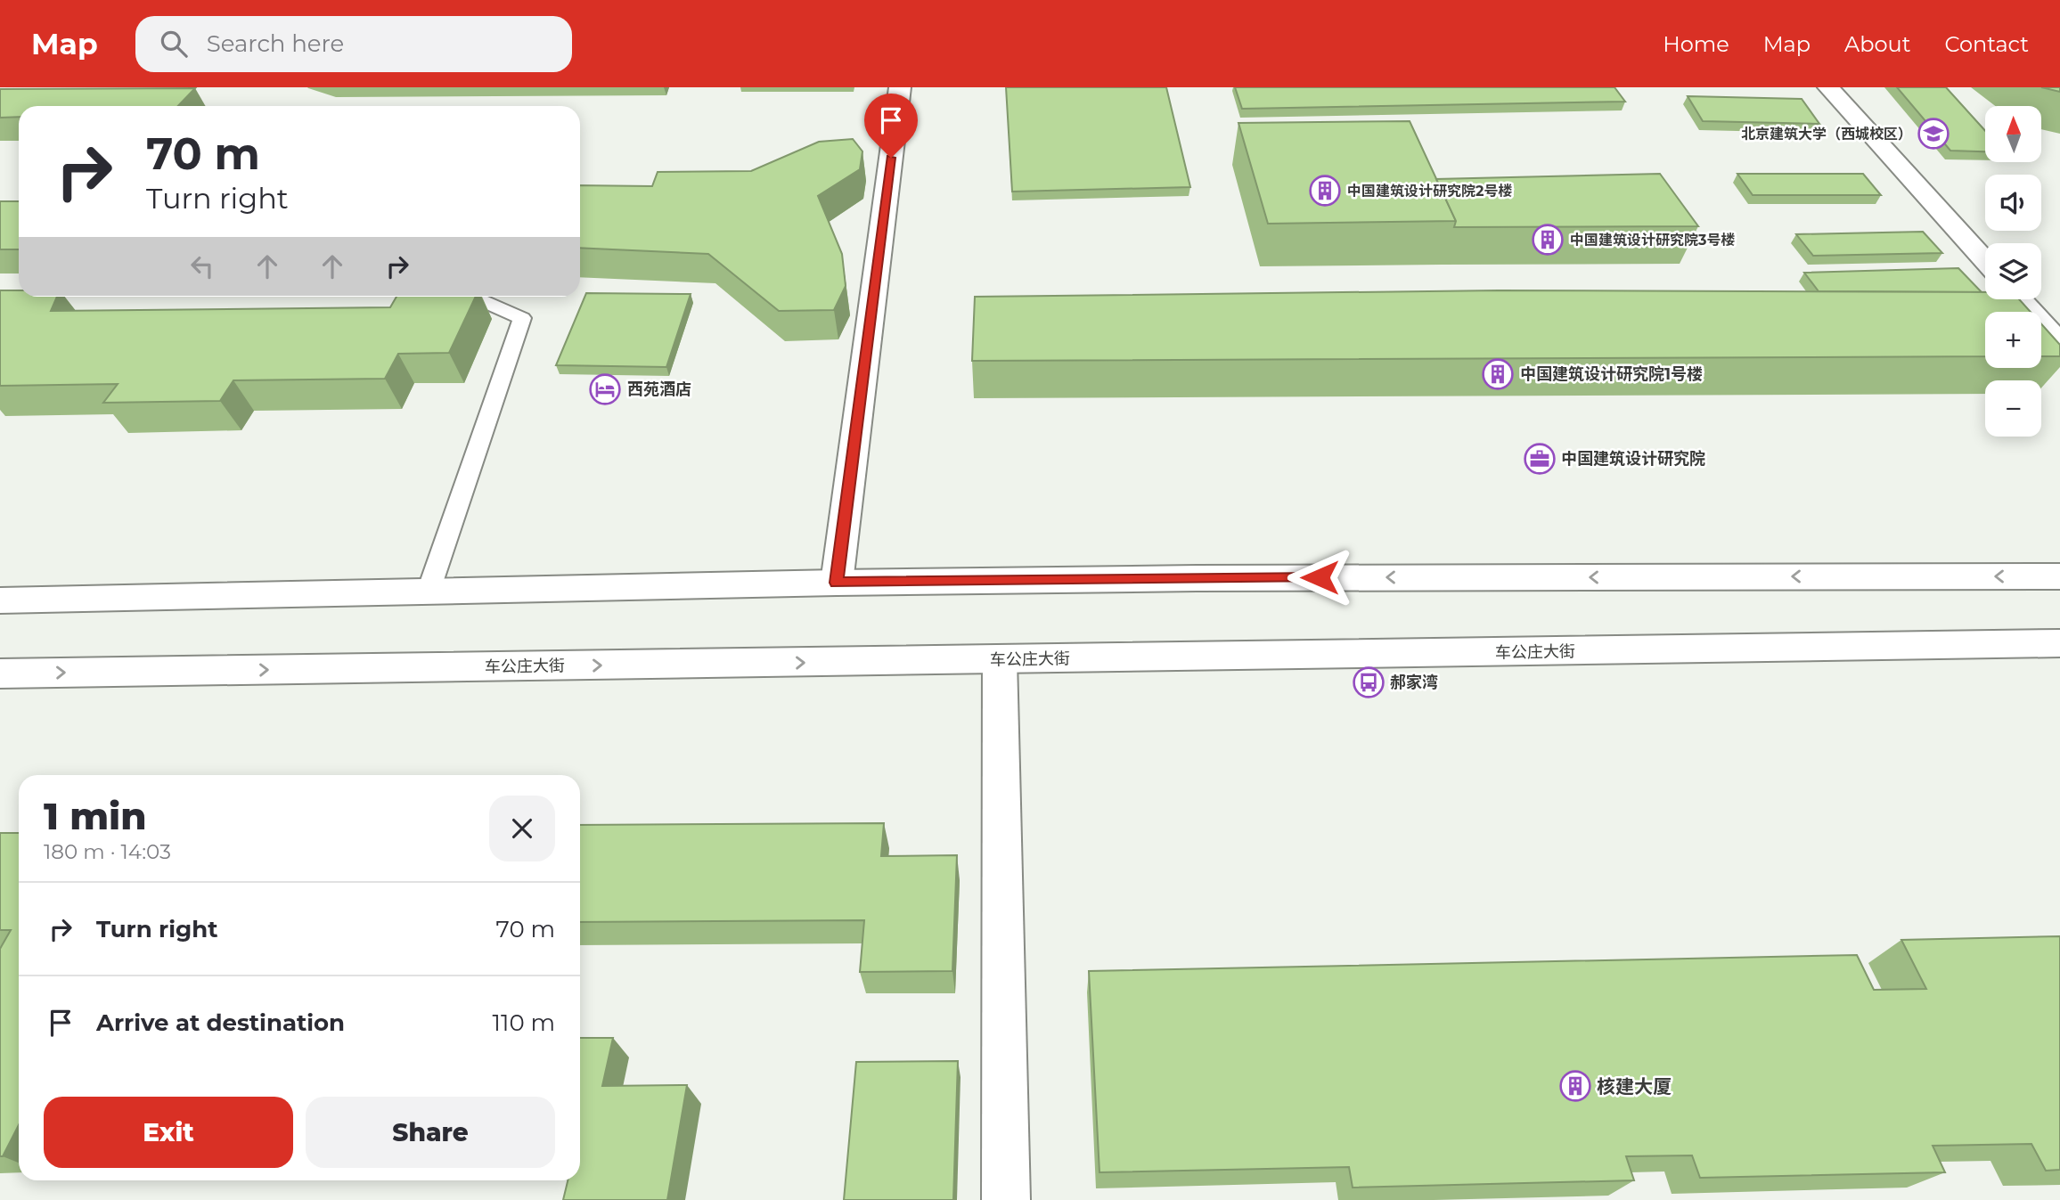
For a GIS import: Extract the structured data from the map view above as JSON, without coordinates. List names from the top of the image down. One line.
{"streets":{"main road":["车公庄大街"]},"places":{"school or university":["北京建筑大学（西城校区）"],"building":["中国建筑设计研究院2号楼","中国建筑设计研究院3号楼","中国建筑设计研究院1号楼","核建大厦"],"hotel":["西苑酒店"],"office":["中国建筑设计研究院"],"bus stop":["郝家湾"]},"north":"top","page":{"header":"Map","search":"Search here","nav":["Home","Map","About","Contact"],"map_buttons":["+","−"],"turn":["70 m","Turn right"],"heading":["1 min","180 m · 14:03"],"list":[{"name":"Turn right","value":"70 m"},{"name":"Arrive at destination","value":"110 m"}],"buttons":["Exit","Share"]}}
